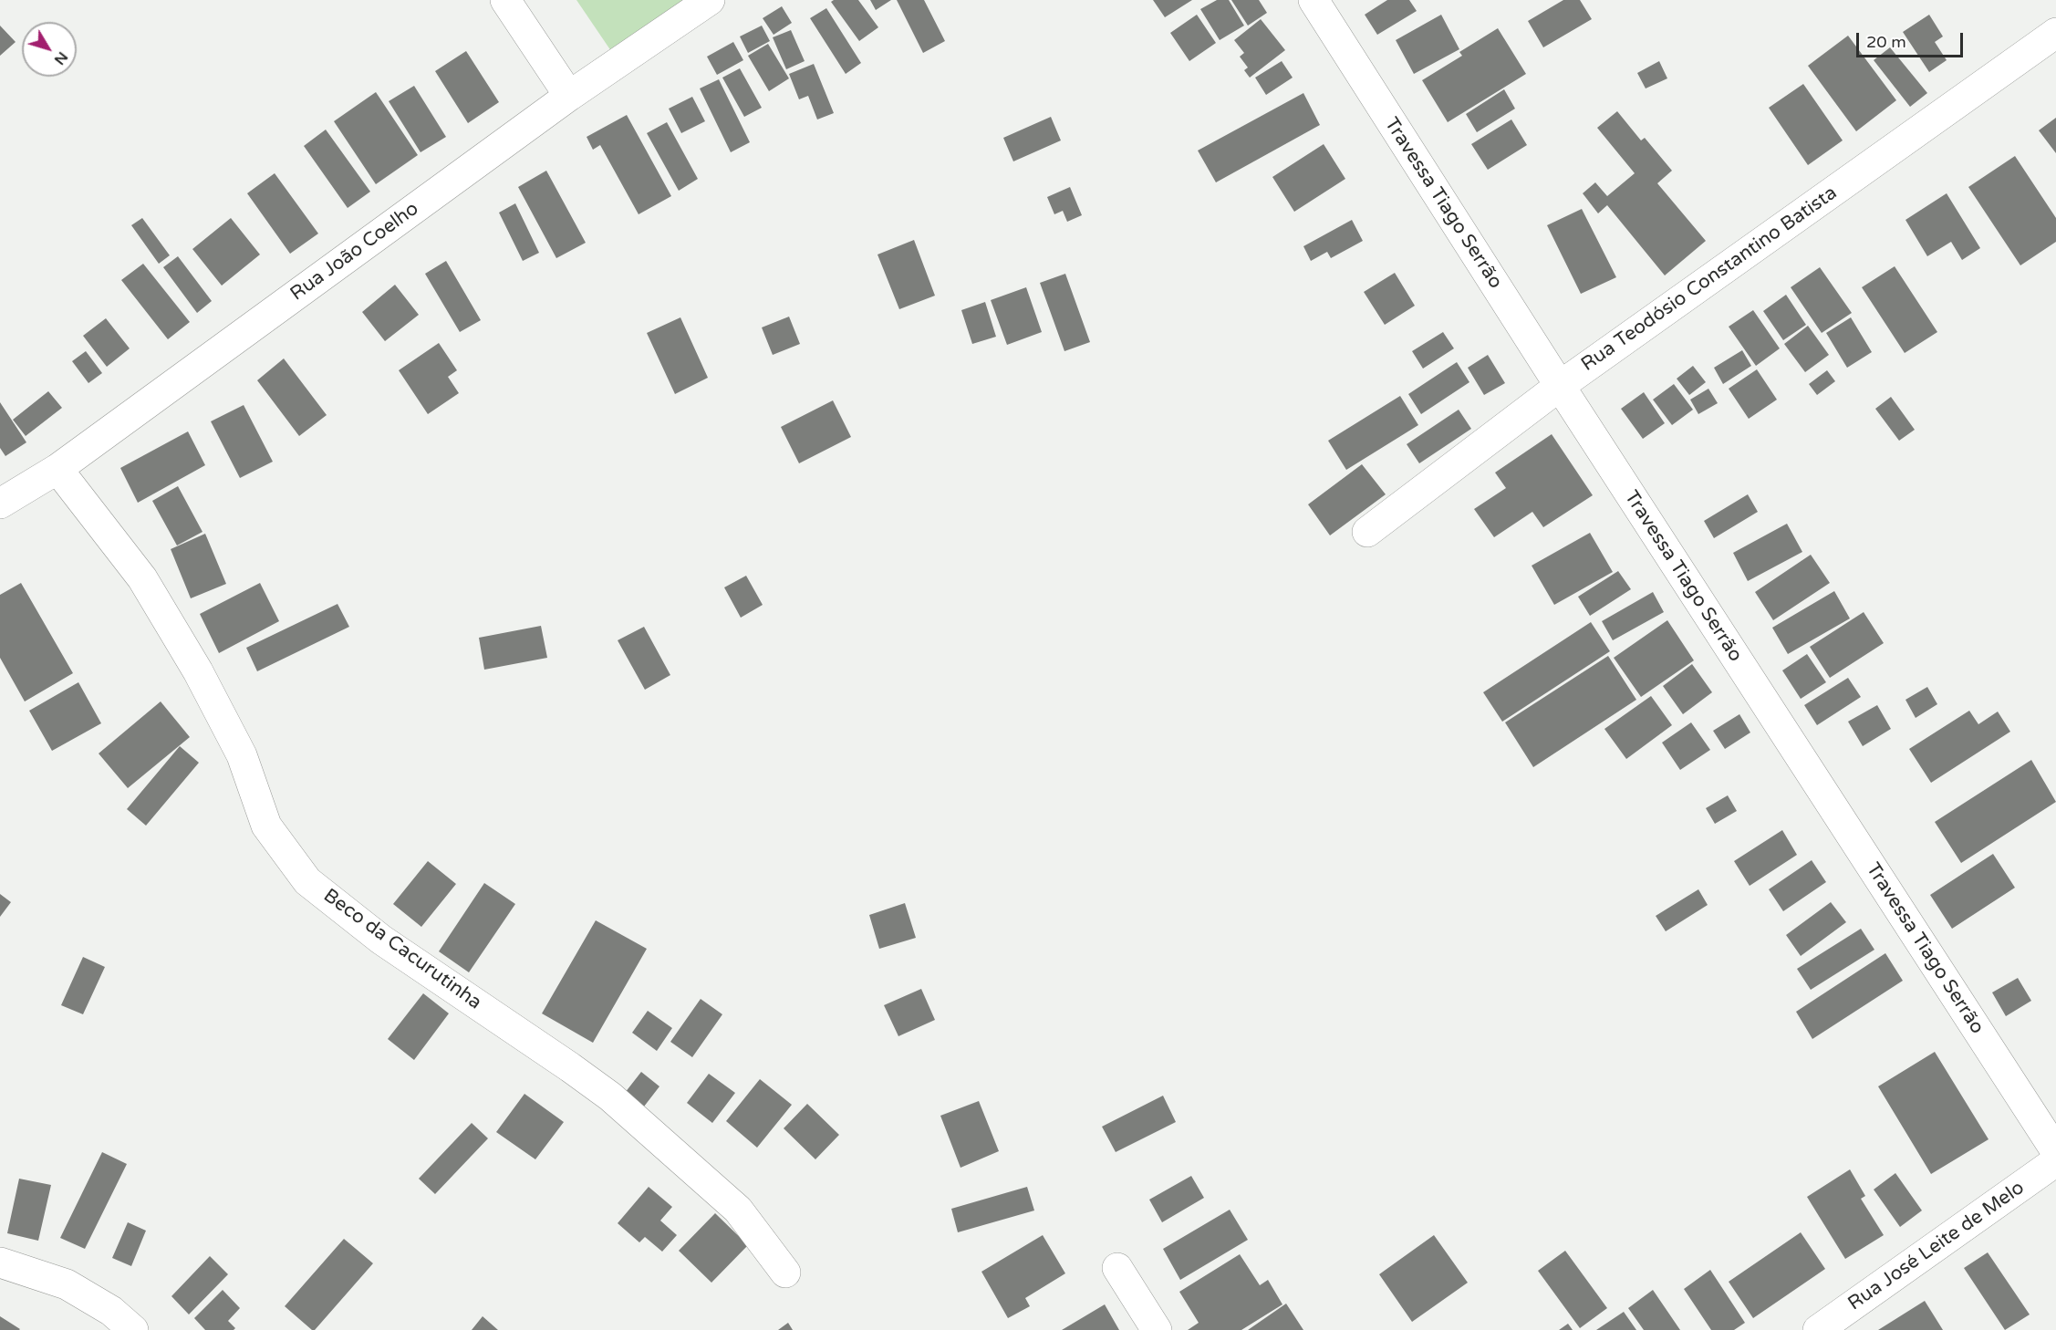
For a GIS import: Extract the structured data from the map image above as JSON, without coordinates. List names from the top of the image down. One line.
{"streets":{"street":["Travessa Tiago Serrão","Rua João Coelho","Rua Teodósio Constantino Batista","Beco da Cacurutinha","Rua José Leite de Melo"]},"crossings":[["Travessa Tiago Serrão","Rua Teodósio Constantino Batista"],["Rua João Coelho","Beco da Cacurutinha"]],"scale_bar":"20 m","north":"bottom right"}
